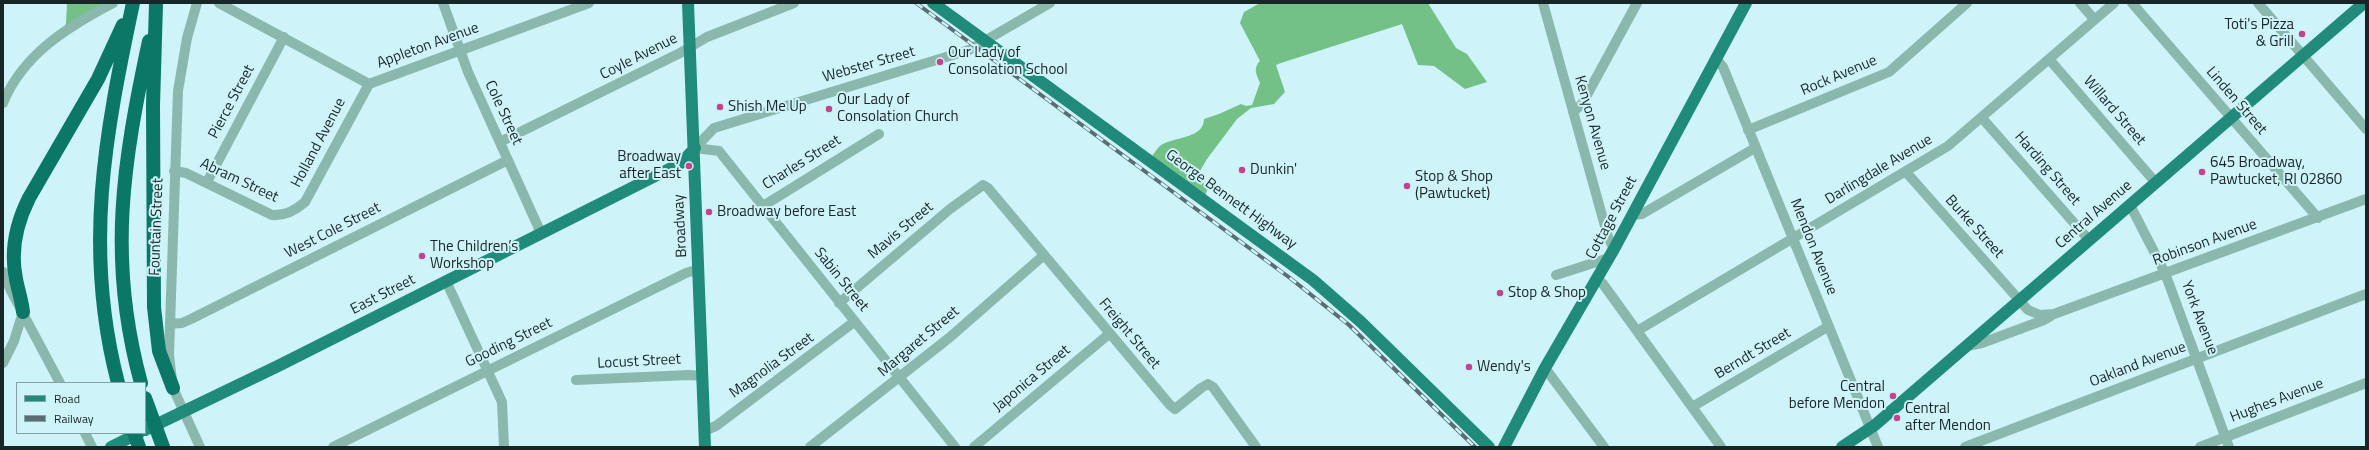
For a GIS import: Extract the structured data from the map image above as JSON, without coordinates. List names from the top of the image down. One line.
{"streets":{"main road":["George Bennett Highway","Central Avenue","Cottage Street","Broadway","East Street"],"street":["Appleton Avenue","Coyle Avenue","Webster Street","Rock Avenue","Linden Street","Pierce Street","Willard Street","Cole Street","Kenyon Avenue","Holland Avenue","Charles Street","Harding Street","Darlingdale Avenue","Abram Street","Fountain Street","Burke Street","West Cole Street","Mavis Street","Robinson Avenue","Mendon Avenue","Sabin Street","York Avenue","Freight Street","Margaret Street","Gooding Street","Berndt Street","Locust Street","Oakland Avenue","Magnolia Street","Japonica Street","Hughes Avenue"]},"crossings":[["Appleton Avenue","Pierce Street"],["Appleton Avenue","Cole Street"],["Appleton Avenue","Holland Avenue"],["Coyle Avenue","Cole Street"],["Coyle Avenue","Broadway"],["Webster Street","George Bennett Highway"],["Webster Street","Broadway"],["Webster Street","Sabin Street"],["Webster Street","East Street"],["Rock Avenue","Mendon Avenue"],["Linden Street","Central Avenue"],["Linden Street","Robinson Avenue"],["Pierce Street","Abram Street"],["Willard Street","Darlingdale Avenue"],["Willard Street","Central Avenue"],["Cole Street","West Cole Street"],["Cole Street","East Street"],["Kenyon Avenue","Cottage Street"],["Holland Avenue","Abram Street"],["Charles Street","Sabin Street"],["Harding Street","Darlingdale Avenue"],["Harding Street","Central Avenue"],["Darlingdale Avenue","Burke Street"],["Darlingdale Avenue","Mendon Avenue"],["Abram Street","Fountain Street"],["Central Avenue","Burke Street"],["Central Avenue","Robinson Avenue"],["Central Avenue","Mendon Avenue"],["Central Avenue","York Avenue"],["Cottage Street","Mendon Avenue"],["Broadway","Sabin Street"],["Broadway","East Street"],["Broadway","Gooding Street"],["Broadway","Locust Street"],["Broadway","Magnolia Street"],["Fountain Street","West Cole Street"],["Fountain Street","East Street"],["Burke Street","Robinson Avenue"],["Mavis Street","Sabin Street"],["Mavis Street","Freight Street"],["Robinson Avenue","York Avenue"],["Mendon Avenue","Berndt Street"],["Sabin Street","East Street"],["Sabin Street","Margaret Street"],["Sabin Street","Magnolia Street"],["York Avenue","Oakland Avenue"],["York Avenue","Hughes Avenue"],["Freight Street","Margaret Street"],["Freight Street","Japonica Street"]],"places":["Toti's Pizza & Grill","Our Lady of Consolation School","Shish Me Up","Our Lady of Consolation Church","Broadway after East","Dunkin'","645 Broadway, Pawtucket, RI 02860","Stop & Shop (Pawtucket)","Broadway before East","The Children’s Workshop","Stop & Shop","Wendy's","Central before Mendon","Central after Mendon"],"legend":["Road","Railway"]}
